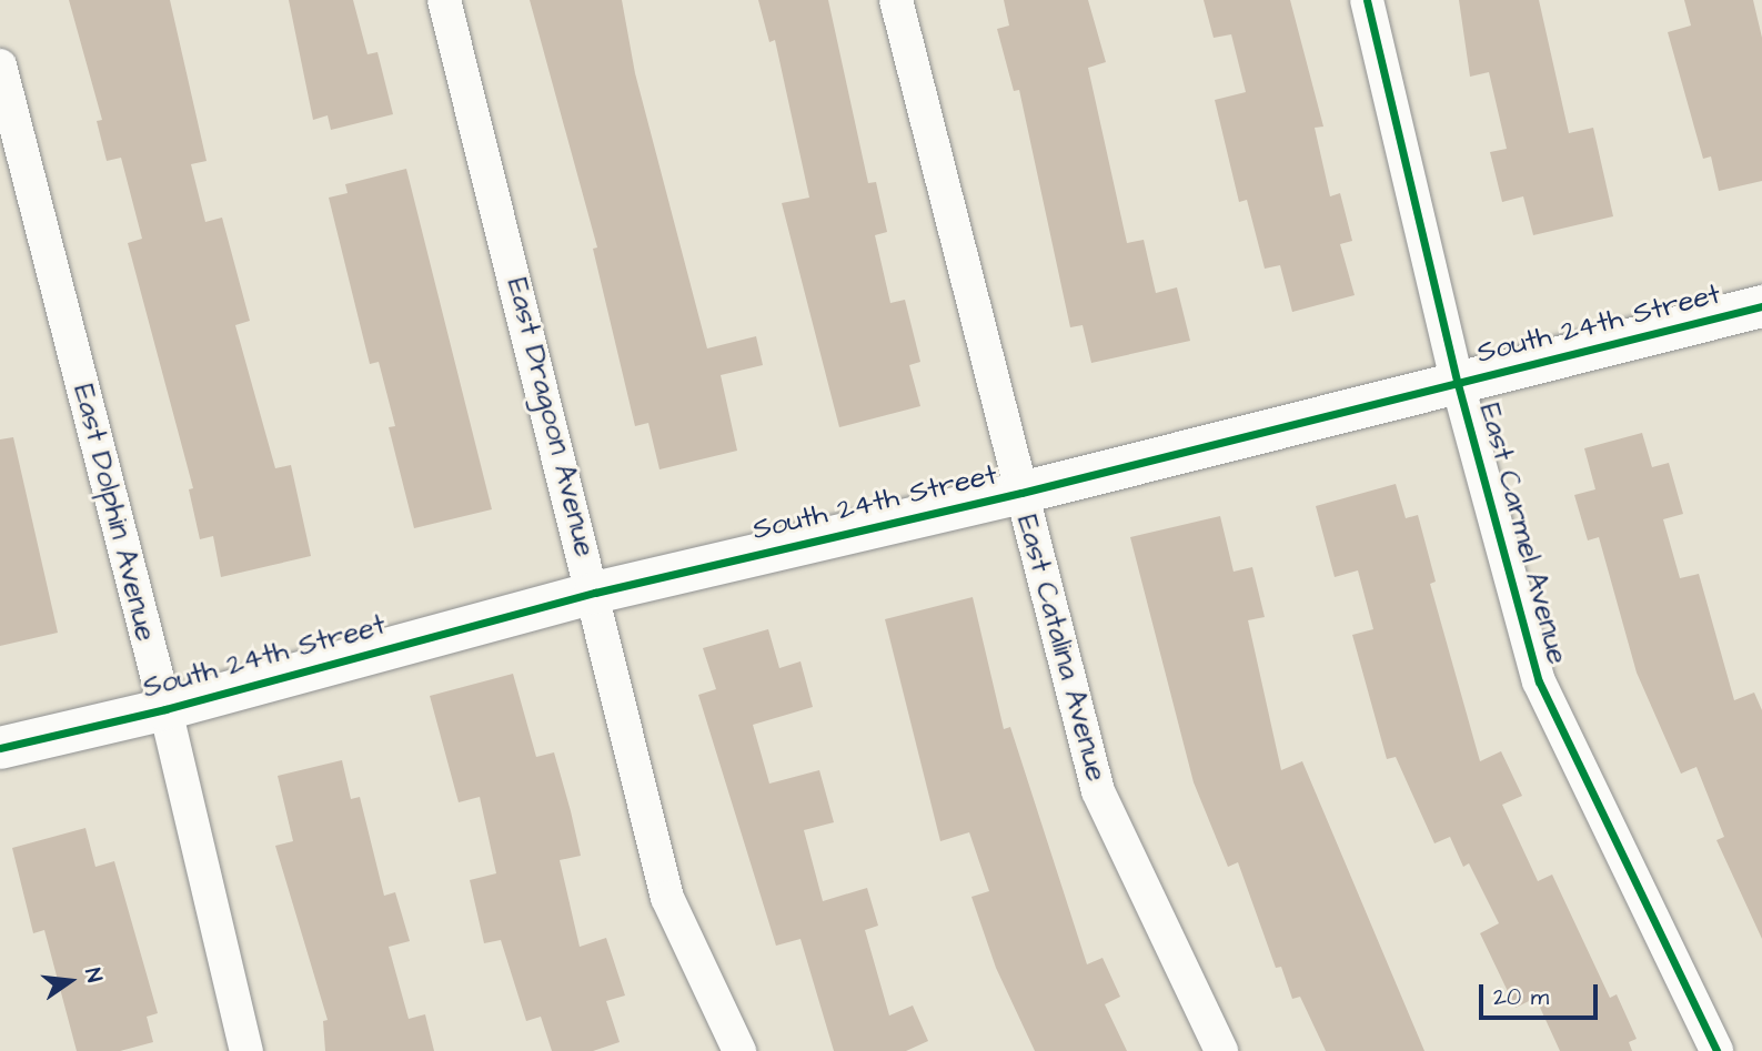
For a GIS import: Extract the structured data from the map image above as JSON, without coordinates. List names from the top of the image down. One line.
{"streets":{"street":["South 24th Street","East Dragoon Avenue","East Dolphin Avenue","East Carmel Avenue","East Catalina Avenue"]},"crossings":[["South 24th Street","East Dragoon Avenue"],["South 24th Street","East Dolphin Avenue"],["South 24th Street","East Carmel Avenue"],["South 24th Street","East Catalina Avenue"]],"scale_bar":"20 m","north":"right"}
